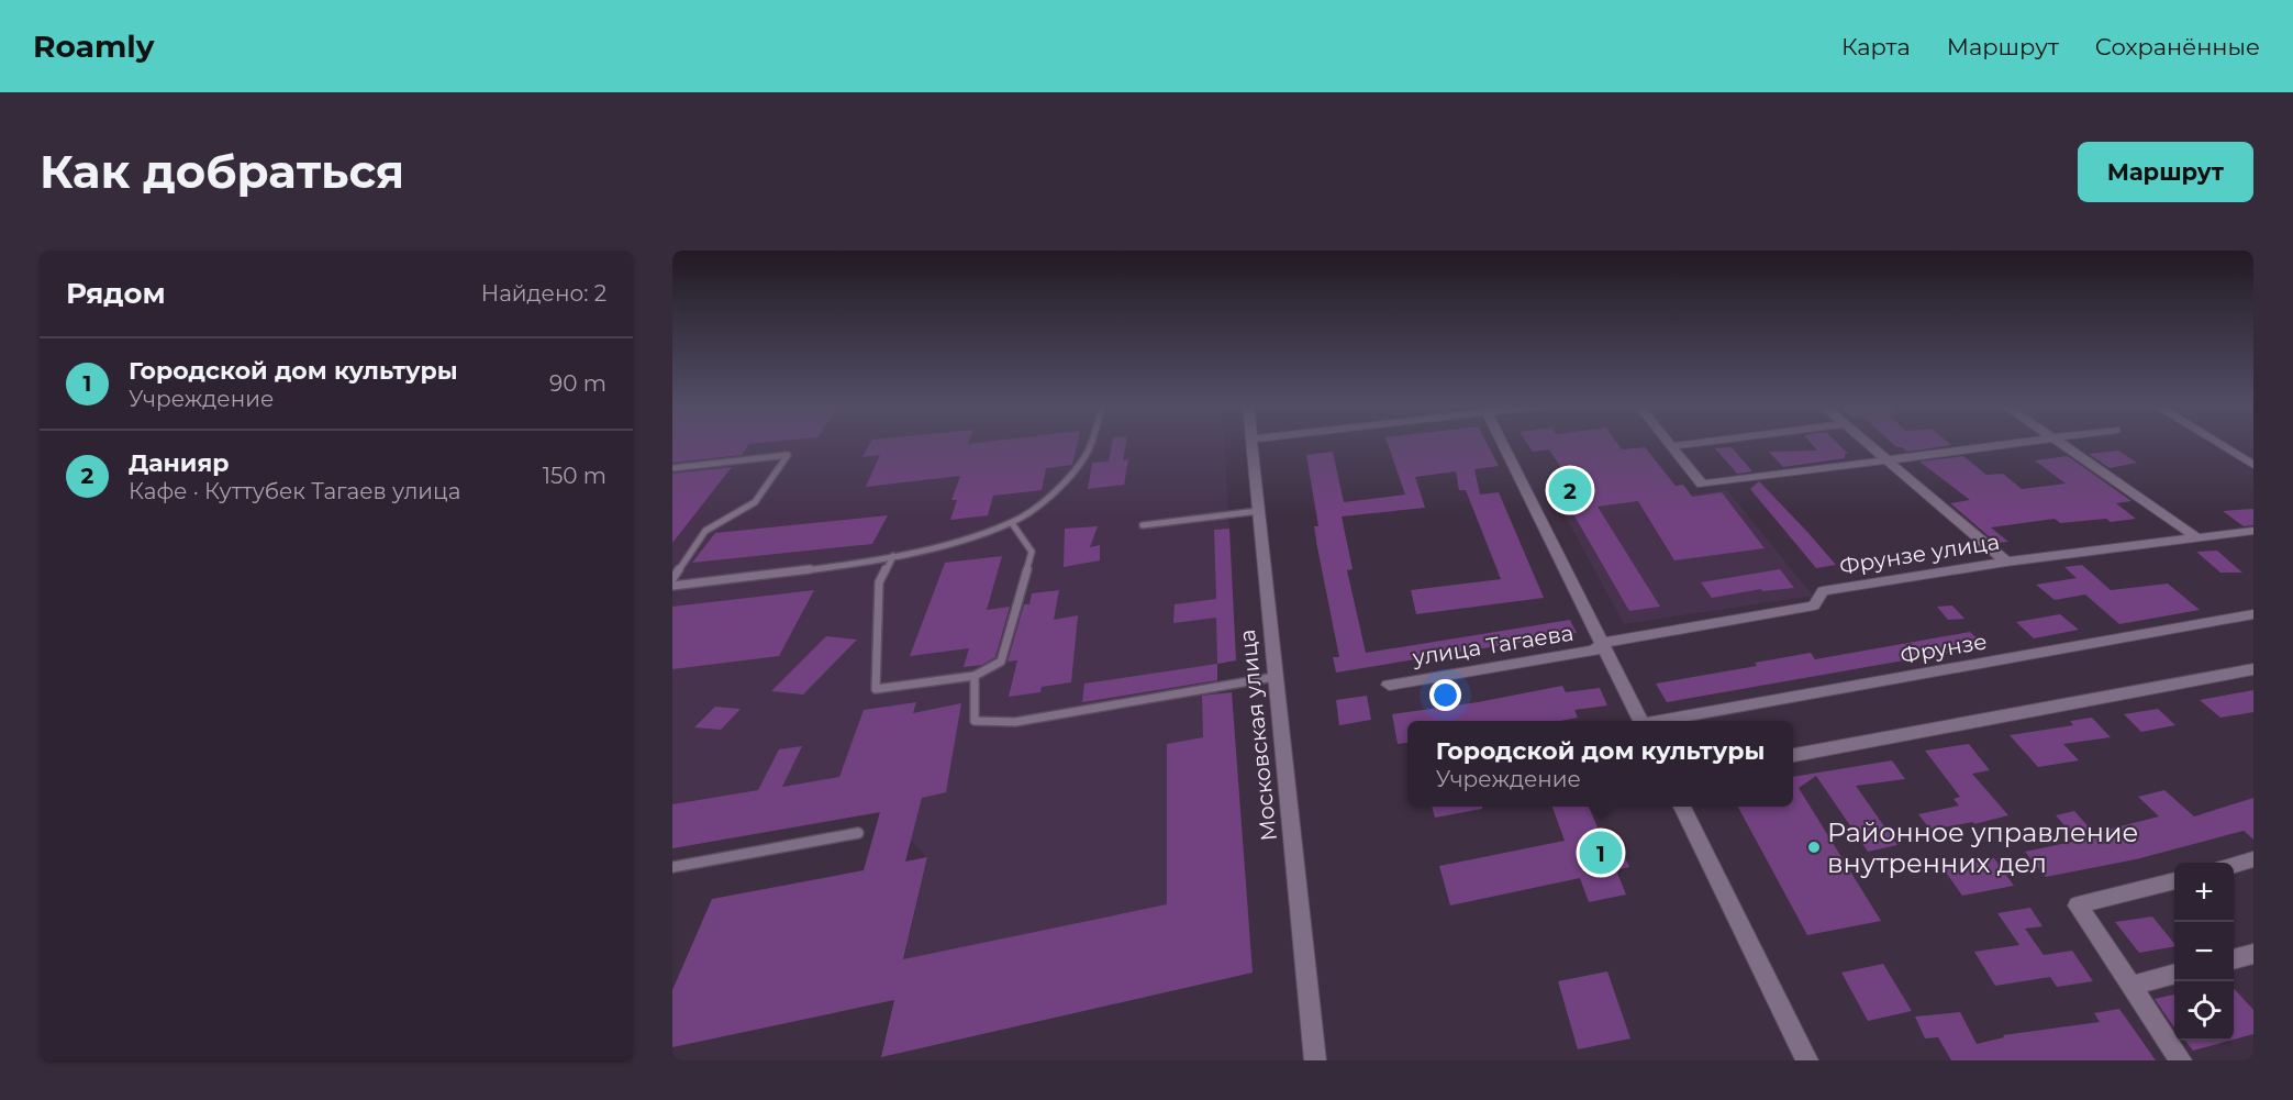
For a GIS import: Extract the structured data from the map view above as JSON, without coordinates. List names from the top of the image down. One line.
{"streets":{"street":["Фрунзе улица","улица Тагаева","Фрунзе","Московская улица"]},"crossings":[["Фрунзе улица","улица Тагаева"]],"places":["Районное управление внутренних дел"],"page":{"header":"Roamly","nav":["Карта","Маршрут","Сохранённые"],"buttons":"Маршрут","title":"Как добраться","heading":["Рядом","Найдено: 2"],"list":[{"mark":"1","name":"Городской дом культуры","note":"Учреждение","value":"90 m"},{"mark":"2","name":"Данияр","note":"Кафе · Куттубек Тагаев улица","value":"150 m"}],"pins":["2","1"],"popup":["Городской дом культуры","Учреждение"],"map_buttons":["+","−"]}}
